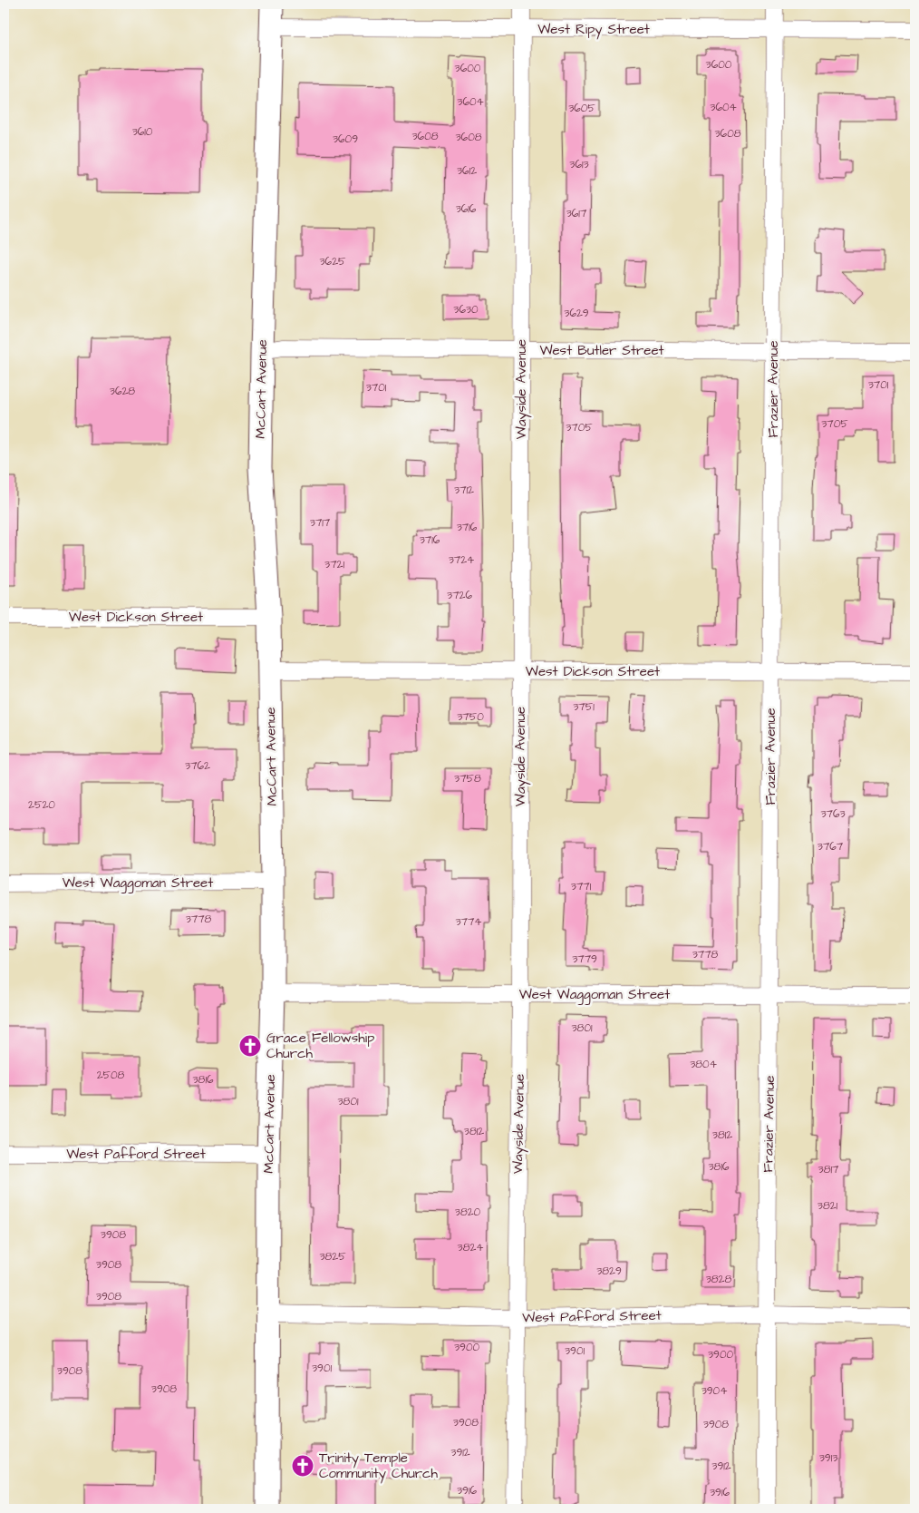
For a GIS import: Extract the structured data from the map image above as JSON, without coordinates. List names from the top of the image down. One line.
{"streets":{"main road":["McCart Avenue"],"street":["West Ripy Street","West Butler Street","Wayside Avenue","Frazier Avenue","West Dickson Street","West Waggoman Street","West Pafford Street"]},"crossings":[["West Ripy Street","McCart Avenue"],["West Ripy Street","Wayside Avenue"],["West Ripy Street","Frazier Avenue"],["West Butler Street","McCart Avenue"],["West Butler Street","Wayside Avenue"],["West Butler Street","Frazier Avenue"],["McCart Avenue","West Dickson Street"],["McCart Avenue","West Waggoman Street"],["McCart Avenue","West Pafford Street"],["Wayside Avenue","West Dickson Street"],["Wayside Avenue","West Waggoman Street"],["Wayside Avenue","West Pafford Street"],["Frazier Avenue","West Dickson Street"],["Frazier Avenue","West Waggoman Street"],["Frazier Avenue","West Pafford Street"]],"places":{"church":["Grace Fellowship Church","Trinity Temple Community Church"]},"house_numbers":["3600","3600","3604","3604","3605","3610","3608","3608","3608","3609","3613","3612","3616","3617","3625","3630","3629","3701","3701","3628","3705","3705","3712","3717","3716","3716","3724","3721","3726","3751","3750","3762","3758","2520","3763","3767","3771","3778","3774","3778","3779","3801","3804","2508","3816","3801","3812","3812","3816","3817","3821","3820","3908","3824","3825","3908","3829","3828","3908","3900","3901","3900","3901","3908","3908","3904","3908","3908","3912","3913","3912","3916","3916"]}
